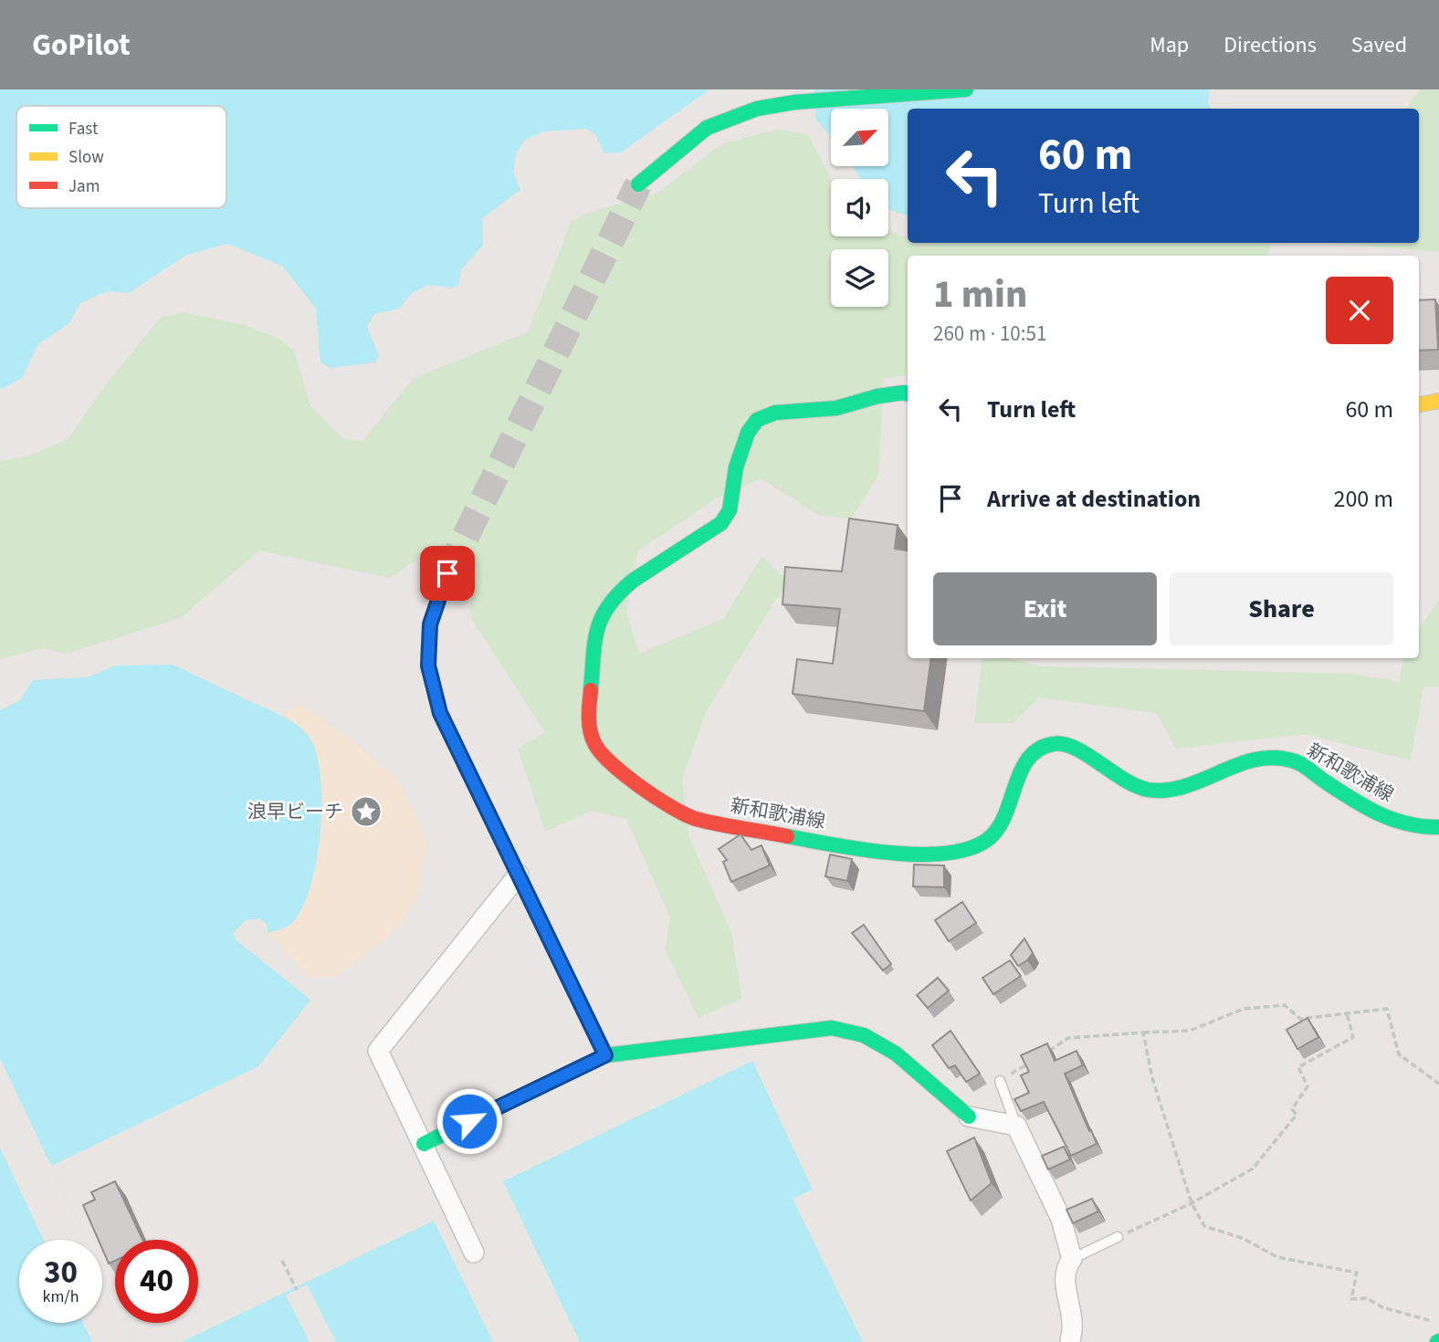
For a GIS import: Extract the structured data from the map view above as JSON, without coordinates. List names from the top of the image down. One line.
{"streets":{"main road":["新和歌浦線"]},"places":{"place":["浪早ビーチ"]},"legend":["Fast","Slow","Jam"],"north":"top right","page":{"header":"GoPilot","nav":["Map","Directions","Saved"],"turn":["60 m","Turn left"],"heading":["1 min","260 m · 10:51"],"list":[{"name":"Turn left","value":"60 m"},{"name":"Arrive at destination","value":"200 m"}],"buttons":["Exit","Share"],"speed":"30 km/h","limit":"40"}}
